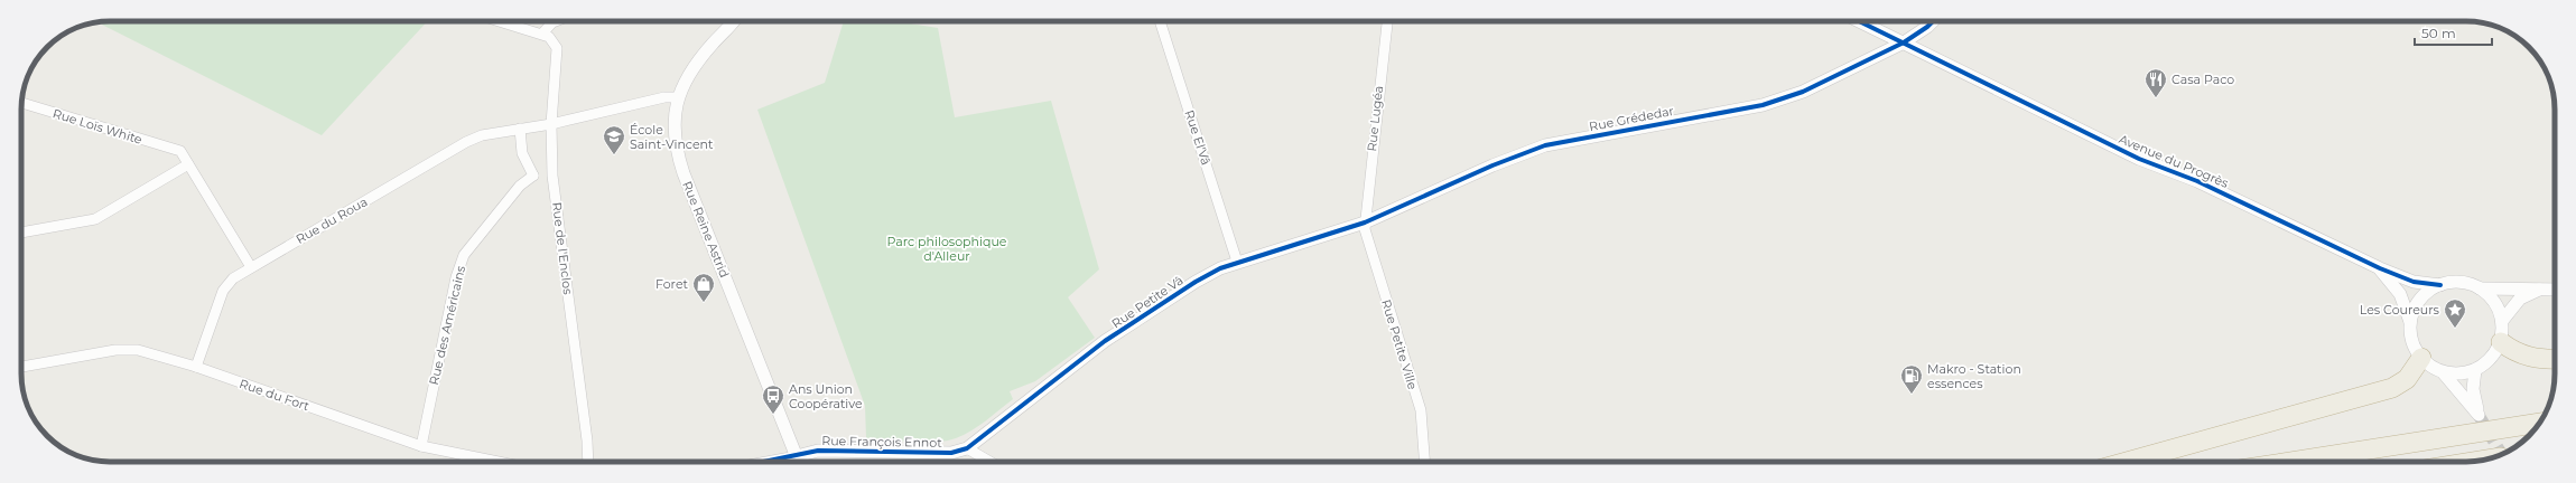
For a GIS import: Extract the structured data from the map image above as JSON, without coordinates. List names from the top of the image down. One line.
{"streets":{"street":["Rue Lugéa","Rue Grédedar","Rue Loïs White","Rue El'Vâ","Avenue du Progrès","Rue du Roua","Rue Reine Astrid","Rue de l'Enclos","Rue Petite Vâ","Rue des Américains","Rue Petite Ville","Rue du Fort","Rue François Ennot"]},"crossings":[["Rue Lugéa","Rue Grédedar"],["Rue Lugéa","Rue Petite Vâ"],["Rue Lugéa","Rue Petite Ville"],["Rue Grédedar","Avenue du Progrès"],["Rue Grédedar","Rue Petite Vâ"],["Rue Grédedar","Rue Petite Ville"],["Rue El'Vâ","Rue Petite Vâ"],["Rue du Roua","Rue Reine Astrid"],["Rue du Roua","Rue de l'Enclos"],["Rue du Roua","Rue du Fort"],["Rue Reine Astrid","Rue François Ennot"],["Rue Petite Vâ","Rue Petite Ville"],["Rue Petite Vâ","Rue François Ennot"],["Rue des Américains","Rue du Fort"]],"parks":["Parc philosophique d'Alleur"],"places":{"restaurant":["Casa Paco"],"school or university":["École Saint-Vincent"],"shop":["Foret"],"place":["Les Coureurs"],"fuel station":["Makro - Station essences"],"bus stop":["Ans Union Coopérative"]},"scale_bar":"50 m"}
